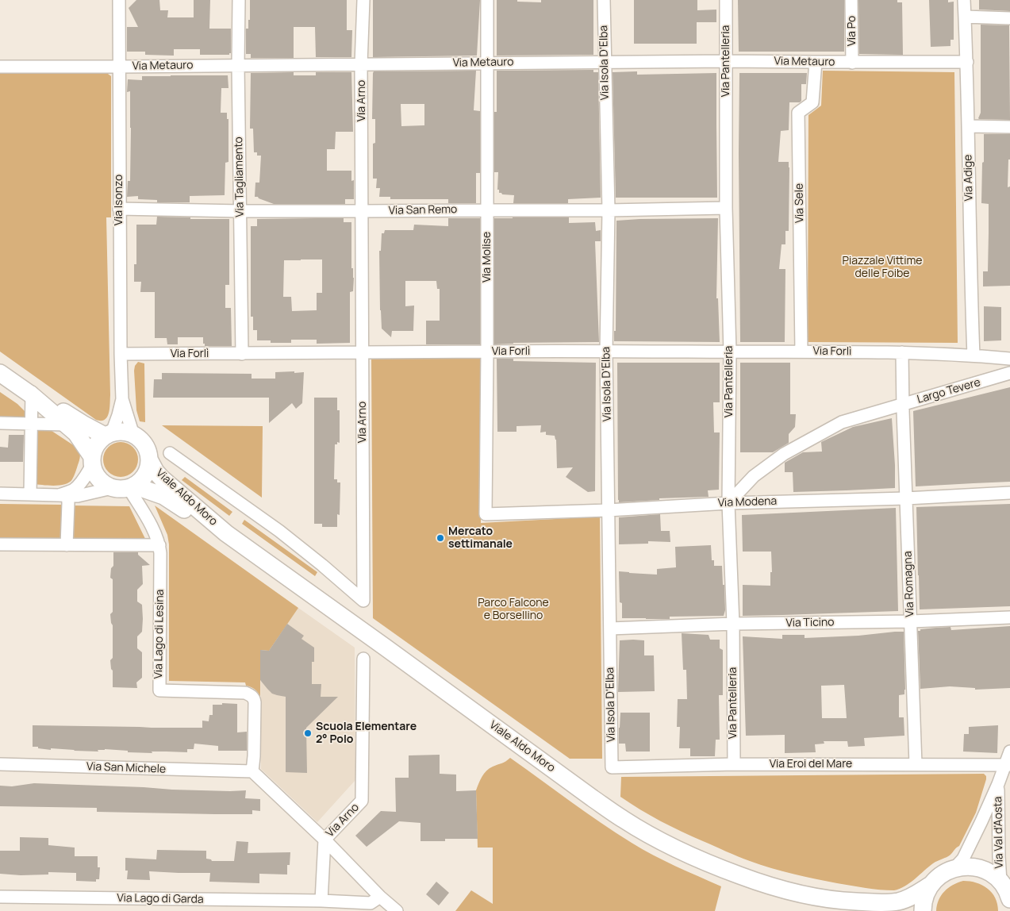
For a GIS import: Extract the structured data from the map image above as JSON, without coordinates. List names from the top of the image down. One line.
{"streets":{"main road":["Viale Aldo Moro"],"street":["Via Po","Via Pantelleria","Via Metauro","Via Isola D'Elba","Via Arno","Via Tagliamento","Via Adige","Via Isonzo","Via Sele","Via San Remo","Via Molise","Via Forlì","Largo Tevere","Via Modena","Via Romagna","Via Ticino","Via Lago di Lesina","Via Eroi del Mare","Via San Michele","Via Val d'Aosta","Via Lago di Garda"]},"crossings":[["Via Po","Via Metauro"],["Via Pantelleria","Via Metauro"],["Via Pantelleria","Via San Remo"],["Via Pantelleria","Via Forlì"],["Via Pantelleria","Via Modena"],["Via Pantelleria","Via Ticino"],["Via Pantelleria","Via Eroi del Mare"],["Via Metauro","Via Isola D'Elba"],["Via Metauro","Via Arno"],["Via Metauro","Via Tagliamento"],["Via Metauro","Via Adige"],["Via Metauro","Via Isonzo"],["Via Metauro","Via Sele"],["Via Metauro","Via Molise"],["Via Isola D'Elba","Via San Remo"],["Via Isola D'Elba","Via Forlì"],["Via Isola D'Elba","Via Modena"],["Via Isola D'Elba","Via Ticino"],["Via Isola D'Elba","Via Eroi del Mare"],["Via Arno","Via San Remo"],["Via Arno","Via Forlì"],["Via Tagliamento","Via San Remo"],["Via Tagliamento","Via Forlì"],["Via Isonzo","Via San Remo"],["Via Isonzo","Via Forlì"],["Via Sele","Via Forlì"],["Via San Remo","Via Molise"],["Via Molise","Via Forlì"],["Via Molise","Via Modena"],["Via Forlì","Largo Tevere"],["Largo Tevere","Via Romagna"],["Viale Aldo Moro","Via Lago di Lesina"],["Viale Aldo Moro","Via Val d'Aosta"],["Via Modena","Via Romagna"],["Via Romagna","Via Ticino"],["Via Romagna","Via Eroi del Mare"],["Via Lago di Lesina","Via San Michele"],["Via Eroi del Mare","Via Val d'Aosta"]],"parks":["Piazzale Vittime delle Foibe","Parco Falcone e Borsellino"],"places":["Mercato settimanale","Scuola Elementare 2° Polo"]}
